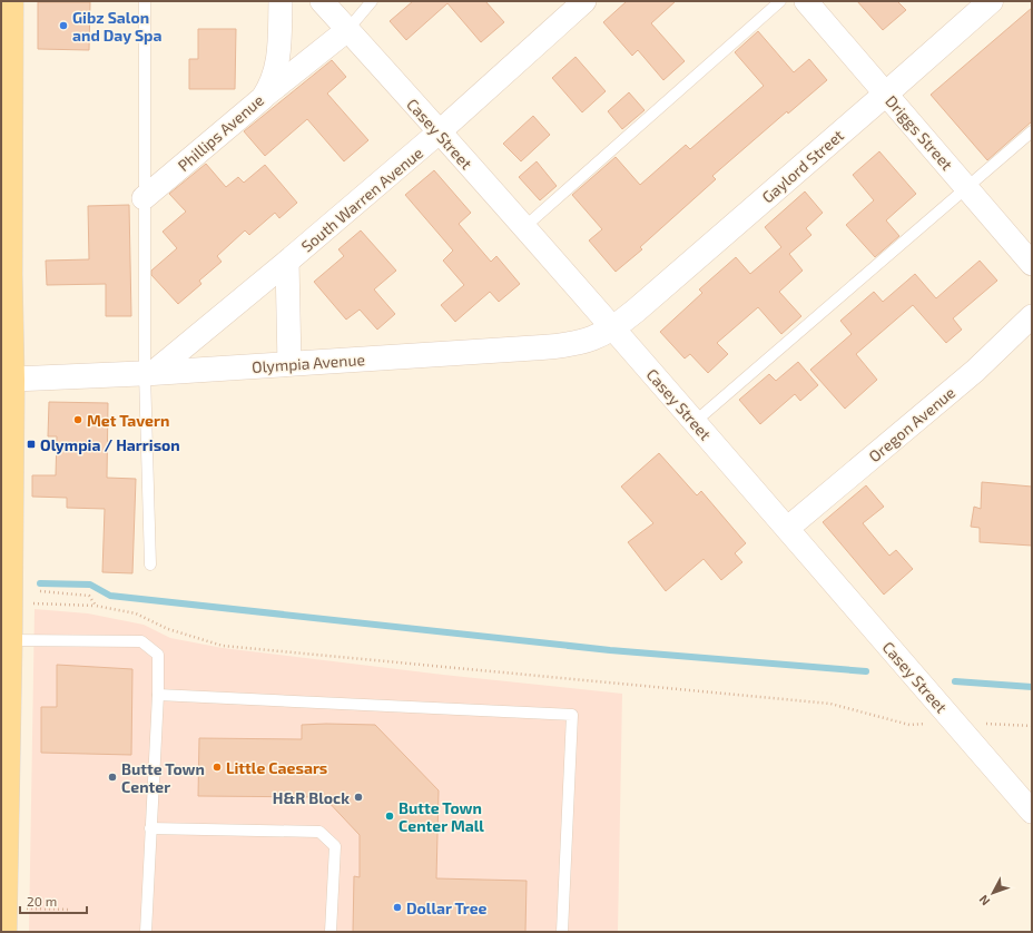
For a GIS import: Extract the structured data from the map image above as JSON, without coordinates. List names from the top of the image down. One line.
{"streets":{"street":["Phillips Avenue","Driggs Street","Casey Street","Gaylord Street","South Warren Avenue","Olympia Avenue","Oregon Avenue"]},"crossings":[["Driggs Street","Gaylord Street"],["Casey Street","Gaylord Street"],["Casey Street","South Warren Avenue"],["Casey Street","Olympia Avenue"],["Casey Street","Oregon Avenue"],["Gaylord Street","Olympia Avenue"],["South Warren Avenue","Olympia Avenue"]],"places":{"other":["Gibz Salon and Day Spa","Met Tavern","Little Caesars","Butte Town Center","H&R Block","Butte Town Center Mall","Dollar Tree"],"transit":["Olympia / Harrison"]},"scale_bar":"20 m","north":"bottom left"}
